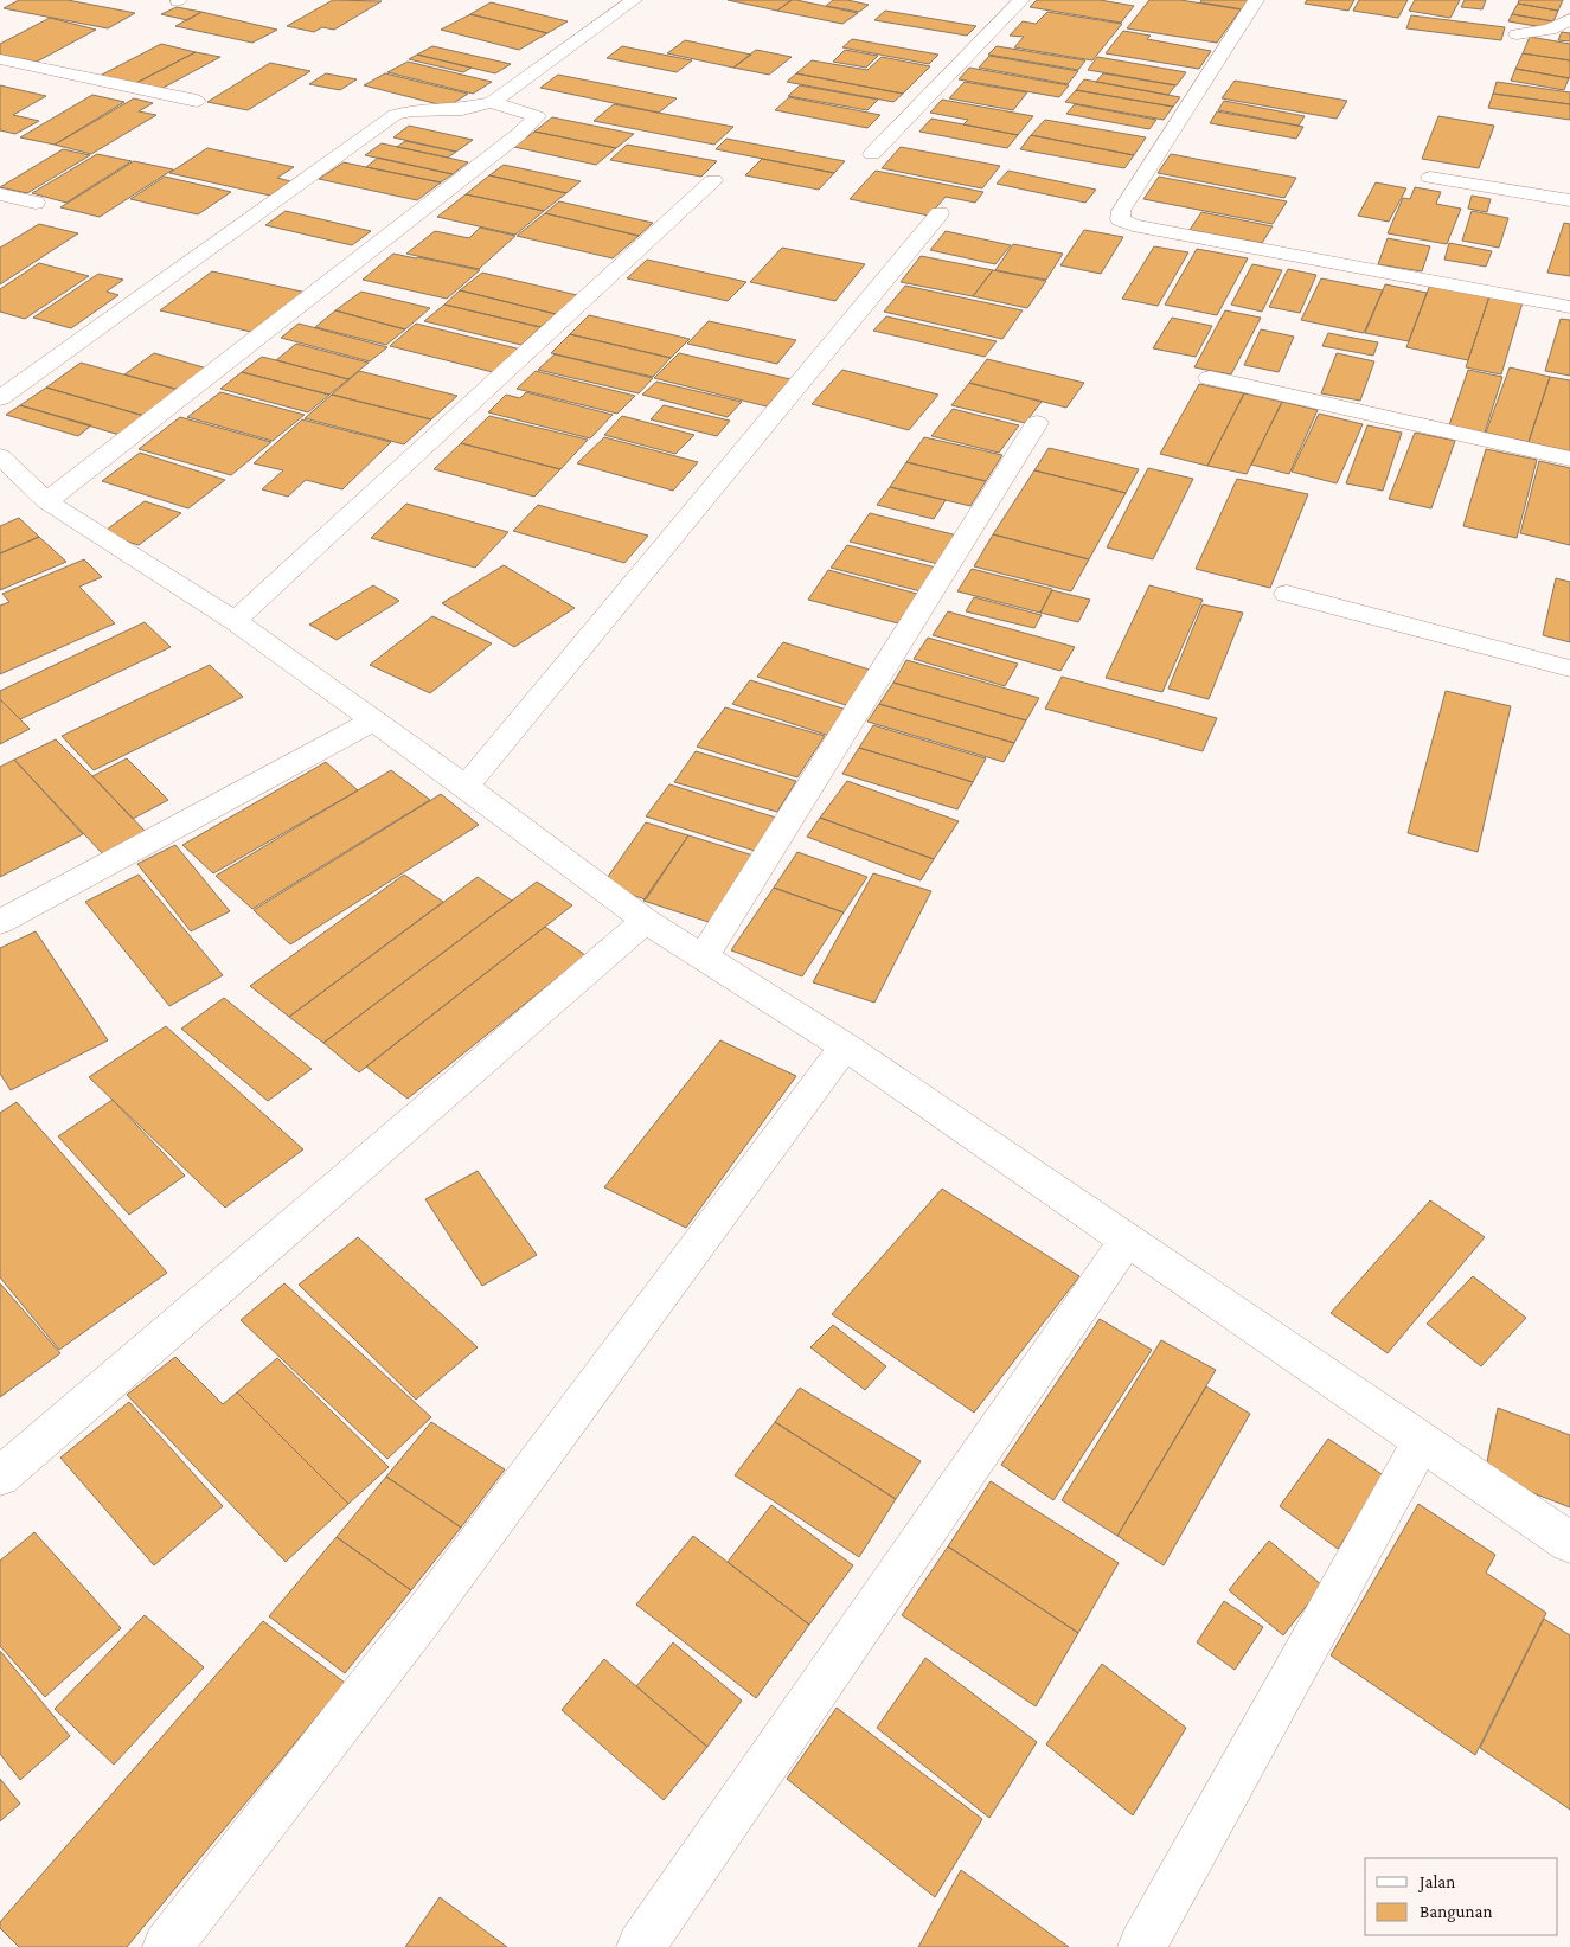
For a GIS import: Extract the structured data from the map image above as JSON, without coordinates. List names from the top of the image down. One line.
{"legend":["Jalan","Bangunan"]}
